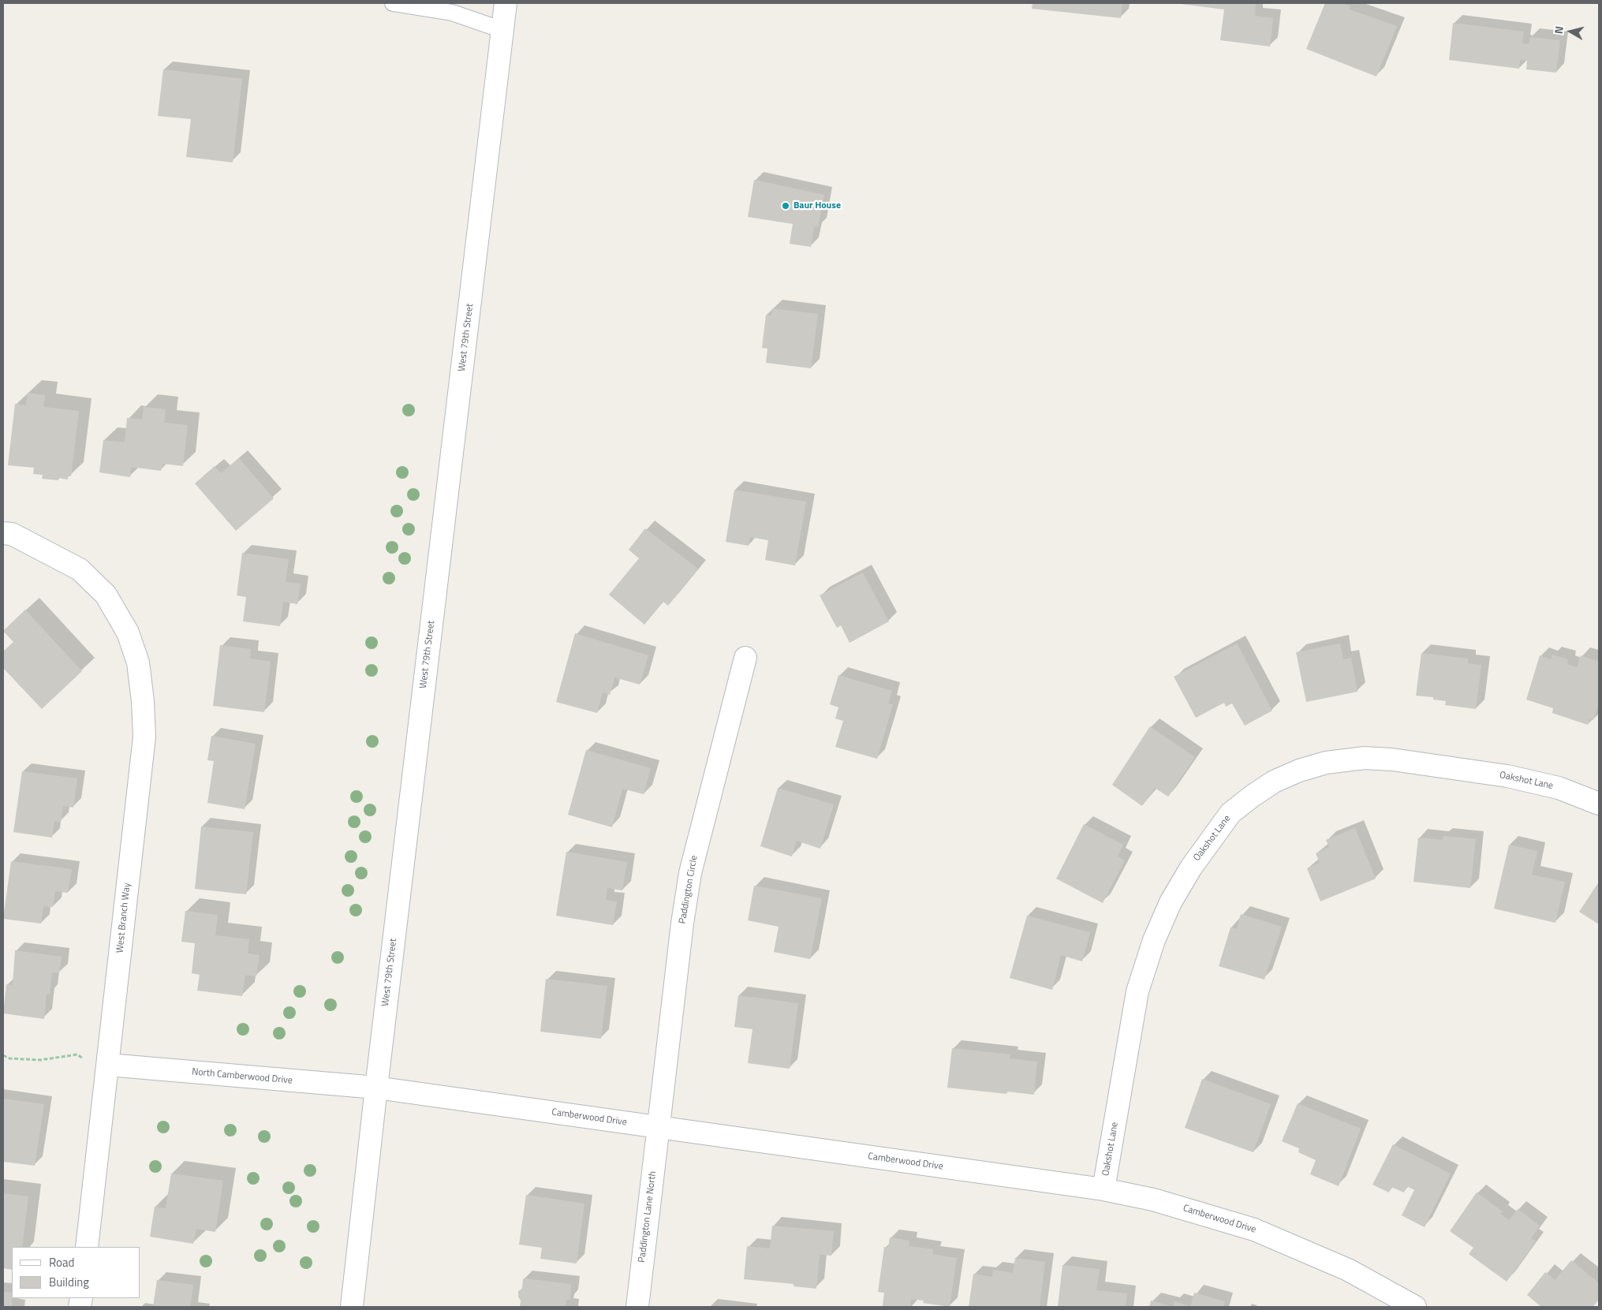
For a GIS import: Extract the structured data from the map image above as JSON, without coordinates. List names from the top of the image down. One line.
{"streets":{"street":["West 79th Street","Oakshot Lane","Paddington Circle","West Branch Way","North Camberwood Drive","Camberwood Drive","Paddington Lane North"]},"crossings":[["West 79th Street","North Camberwood Drive"],["West 79th Street","Camberwood Drive"],["Oakshot Lane","Camberwood Drive"],["Paddington Circle","Camberwood Drive"],["Paddington Circle","Paddington Lane North"],["West Branch Way","North Camberwood Drive"],["North Camberwood Drive","Camberwood Drive"],["Camberwood Drive","Paddington Lane North"]],"places":["Baur House"],"legend":["Road","Building"],"north":"left"}
